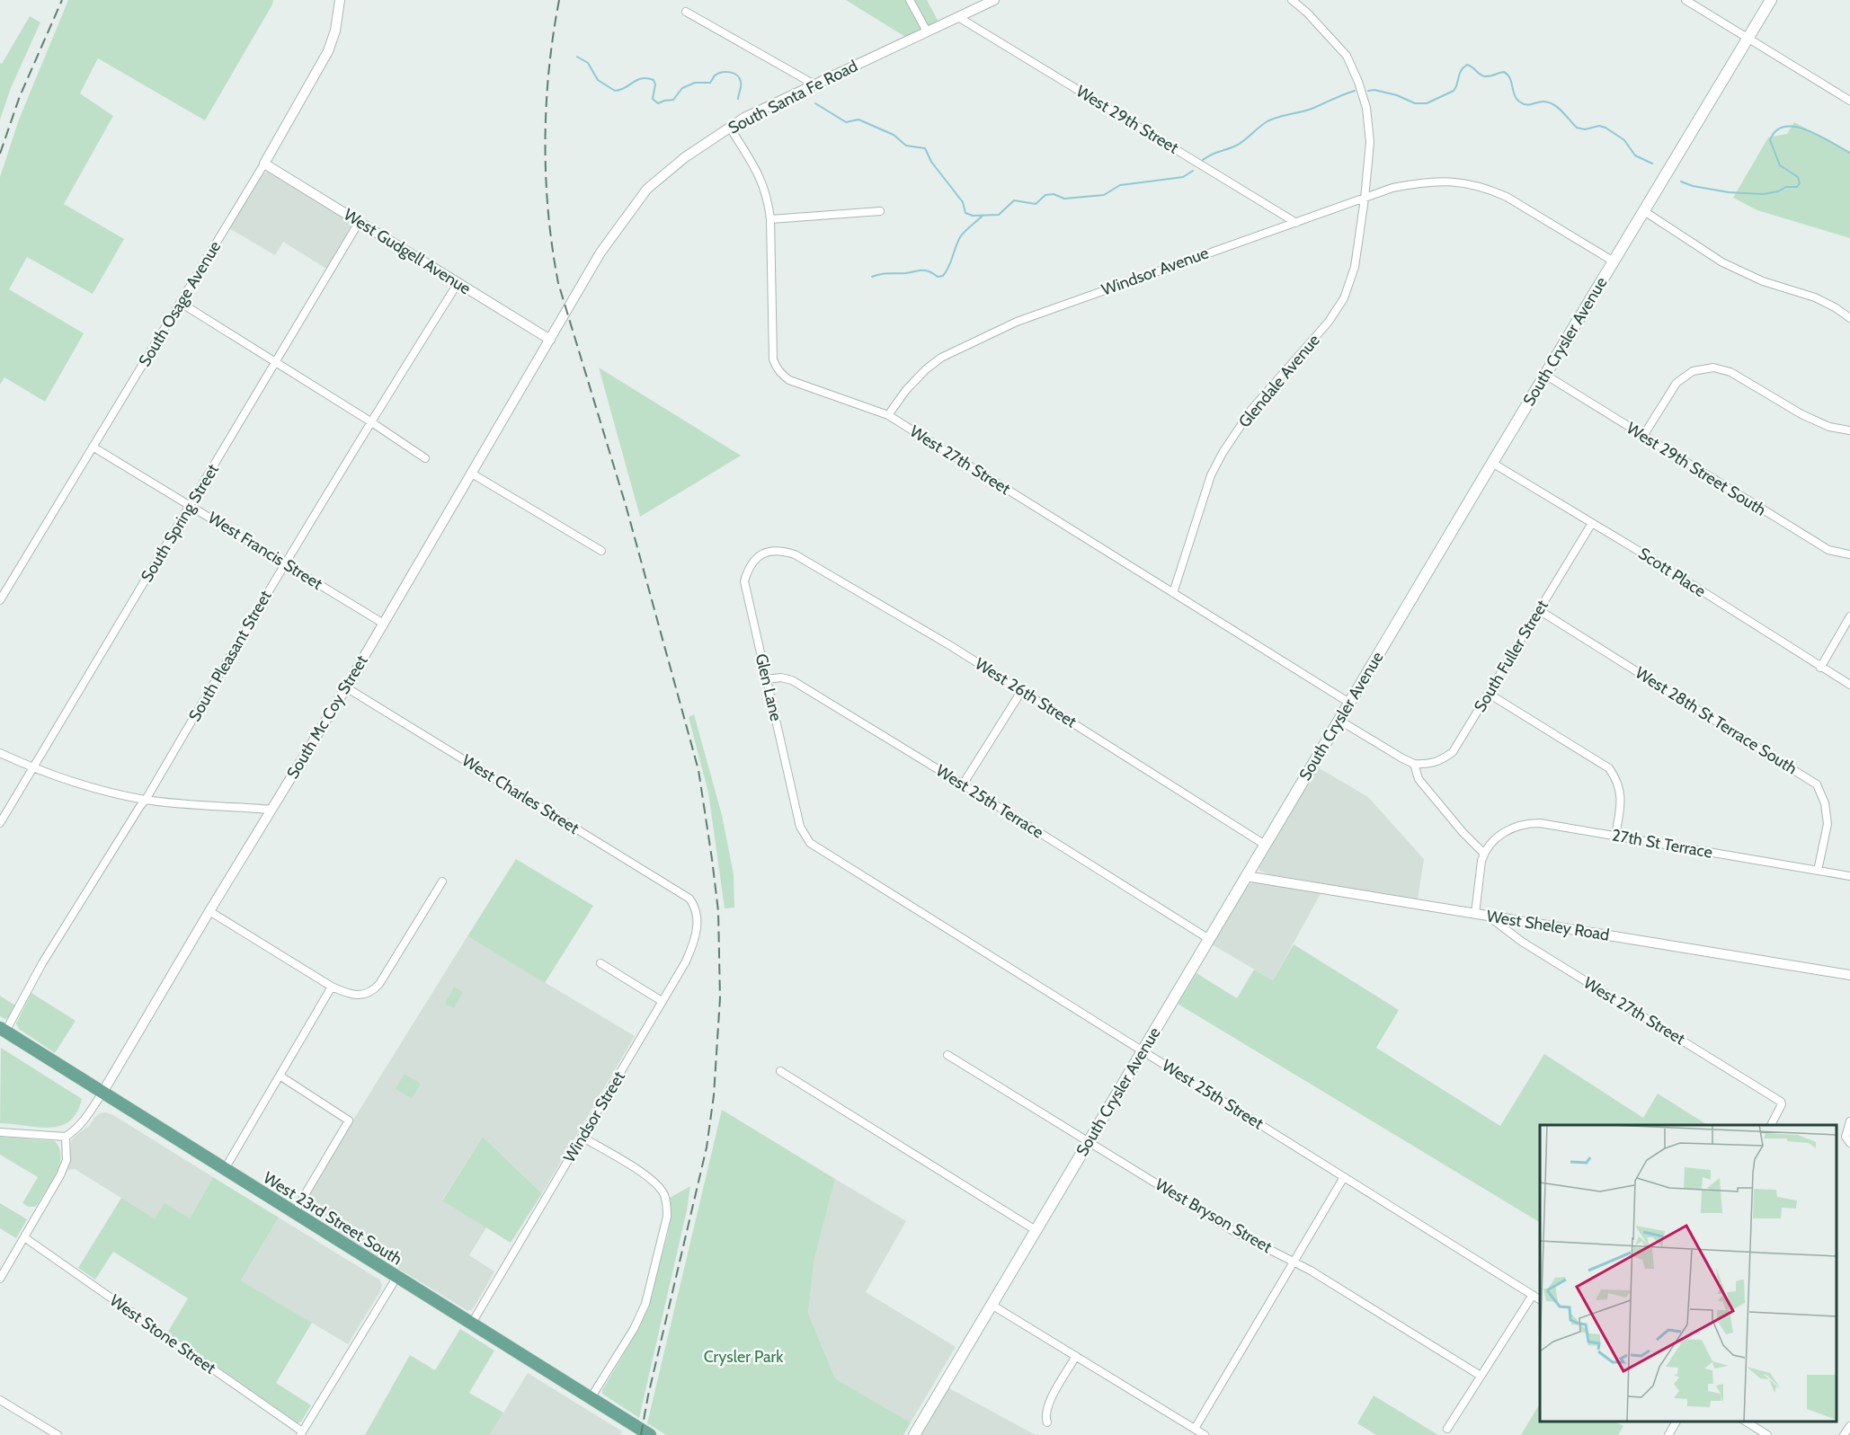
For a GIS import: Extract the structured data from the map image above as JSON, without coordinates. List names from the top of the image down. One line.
{"streets":{"main road":["South Crysler Avenue","West 23rd Street South"],"street":["South Santa Fe Road","West 29th Street","West Gudgell Avenue","Windsor Avenue","South Osage Avenue","Glendale Avenue","West 27th Street","West 29th Street South","South Spring Street","West Francis Street","Scott Place","South Pleasant Street","South Fuller Street","Glen Lane","West 26th Street","South Mc Coy Street","West 28th St Terrace South","West Charles Street","West 25th Terrace","27th St Terrace","West Sheley Road","West 25th Street","Windsor Street","West Bryson Street","West Stone Street"]},"crossings":[["South Santa Fe Road","West 29th Street"],["South Santa Fe Road","West Gudgell Avenue"],["South Santa Fe Road","West 27th Street"],["South Santa Fe Road","South Mc Coy Street"],["West 29th Street","Windsor Avenue"],["West Gudgell Avenue","South Osage Avenue"],["West Gudgell Avenue","South Spring Street"],["West Gudgell Avenue","South Pleasant Street"],["West Gudgell Avenue","South Mc Coy Street"],["Windsor Avenue","South Crysler Avenue"],["Windsor Avenue","Glendale Avenue"],["Windsor Avenue","West 27th Street"],["South Osage Avenue","West Francis Street"],["South Crysler Avenue","West 27th Street"],["South Crysler Avenue","West 29th Street South"],["South Crysler Avenue","Scott Place"],["South Crysler Avenue","West 26th Street"],["South Crysler Avenue","West 25th Terrace"],["South Crysler Avenue","West Sheley Road"],["South Crysler Avenue","West 25th Street"],["South Crysler Avenue","West Bryson Street"],["Glendale Avenue","West 27th Street"],["West 27th Street","West Sheley Road"],["South Spring Street","West Francis Street"],["West Francis Street","South Pleasant Street"],["West Francis Street","South Mc Coy Street"],["Scott Place","South Fuller Street"],["South Pleasant Street","West 23rd Street South"],["South Fuller Street","West 28th St Terrace South"],["Glen Lane","West 26th Street"],["Glen Lane","West 25th Terrace"],["Glen Lane","West 25th Street"],["South Mc Coy Street","West Charles Street"],["South Mc Coy Street","West 23rd Street South"],["West 28th St Terrace South","27th St Terrace"],["West Charles Street","Windsor Street"],["Windsor Street","West 23rd Street South"]],"parks":["Crysler Park"]}
